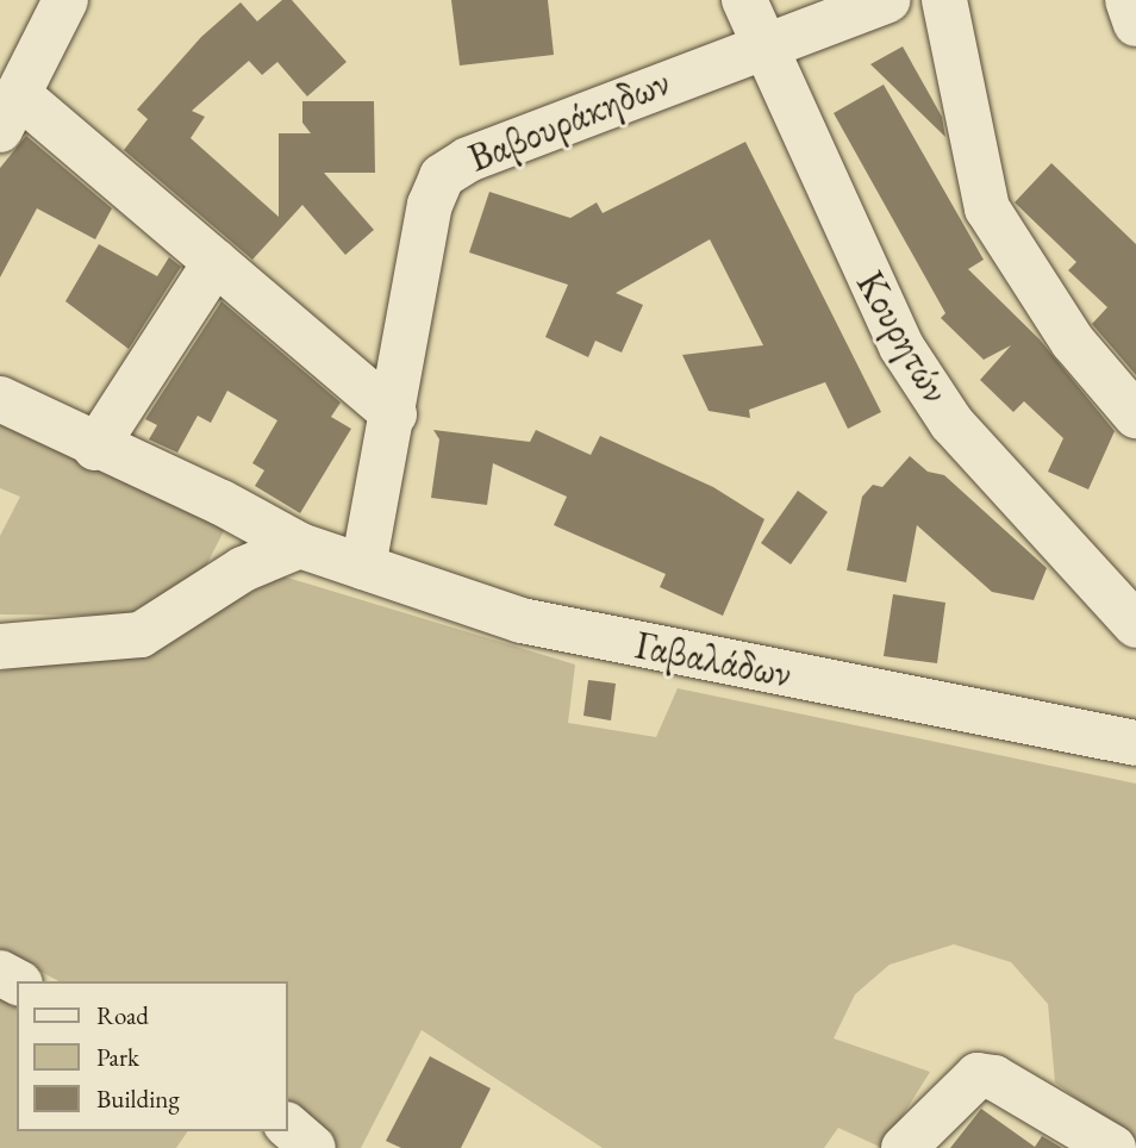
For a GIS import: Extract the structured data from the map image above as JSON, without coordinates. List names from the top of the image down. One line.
{"streets":{"street":["Βαβουράκηδων","Κουρητών","Γαβαλάδων"]},"crossings":[["Βαβουράκηδων","Κουρητών"],["Βαβουράκηδων","Γαβαλάδων"]],"legend":["Road","Park","Building"]}
